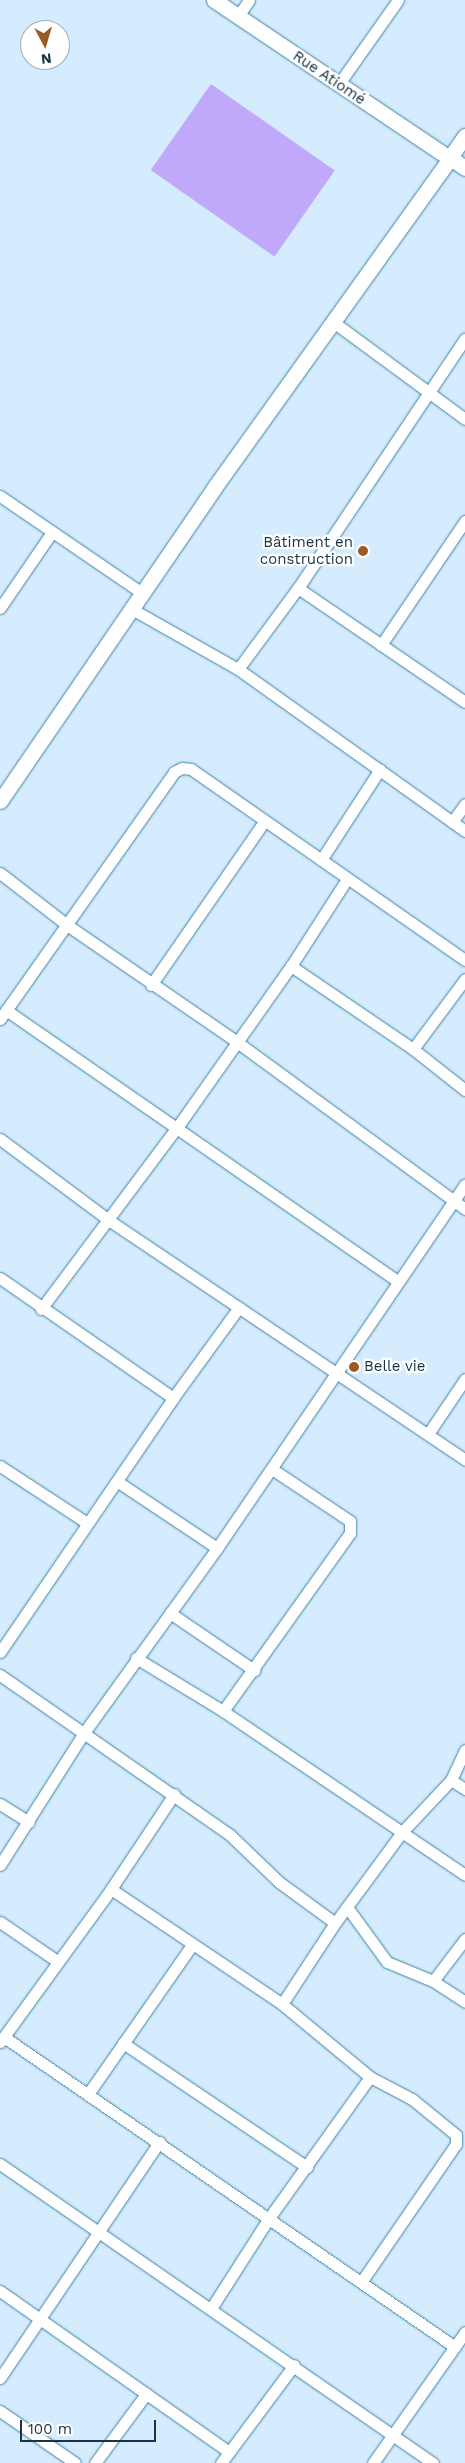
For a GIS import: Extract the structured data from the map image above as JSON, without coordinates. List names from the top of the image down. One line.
{"streets":{"street":["Rue Atiomé"]},"places":["Bâtiment en construction","Belle vie"],"scale_bar":"100 m","north":"bottom"}
